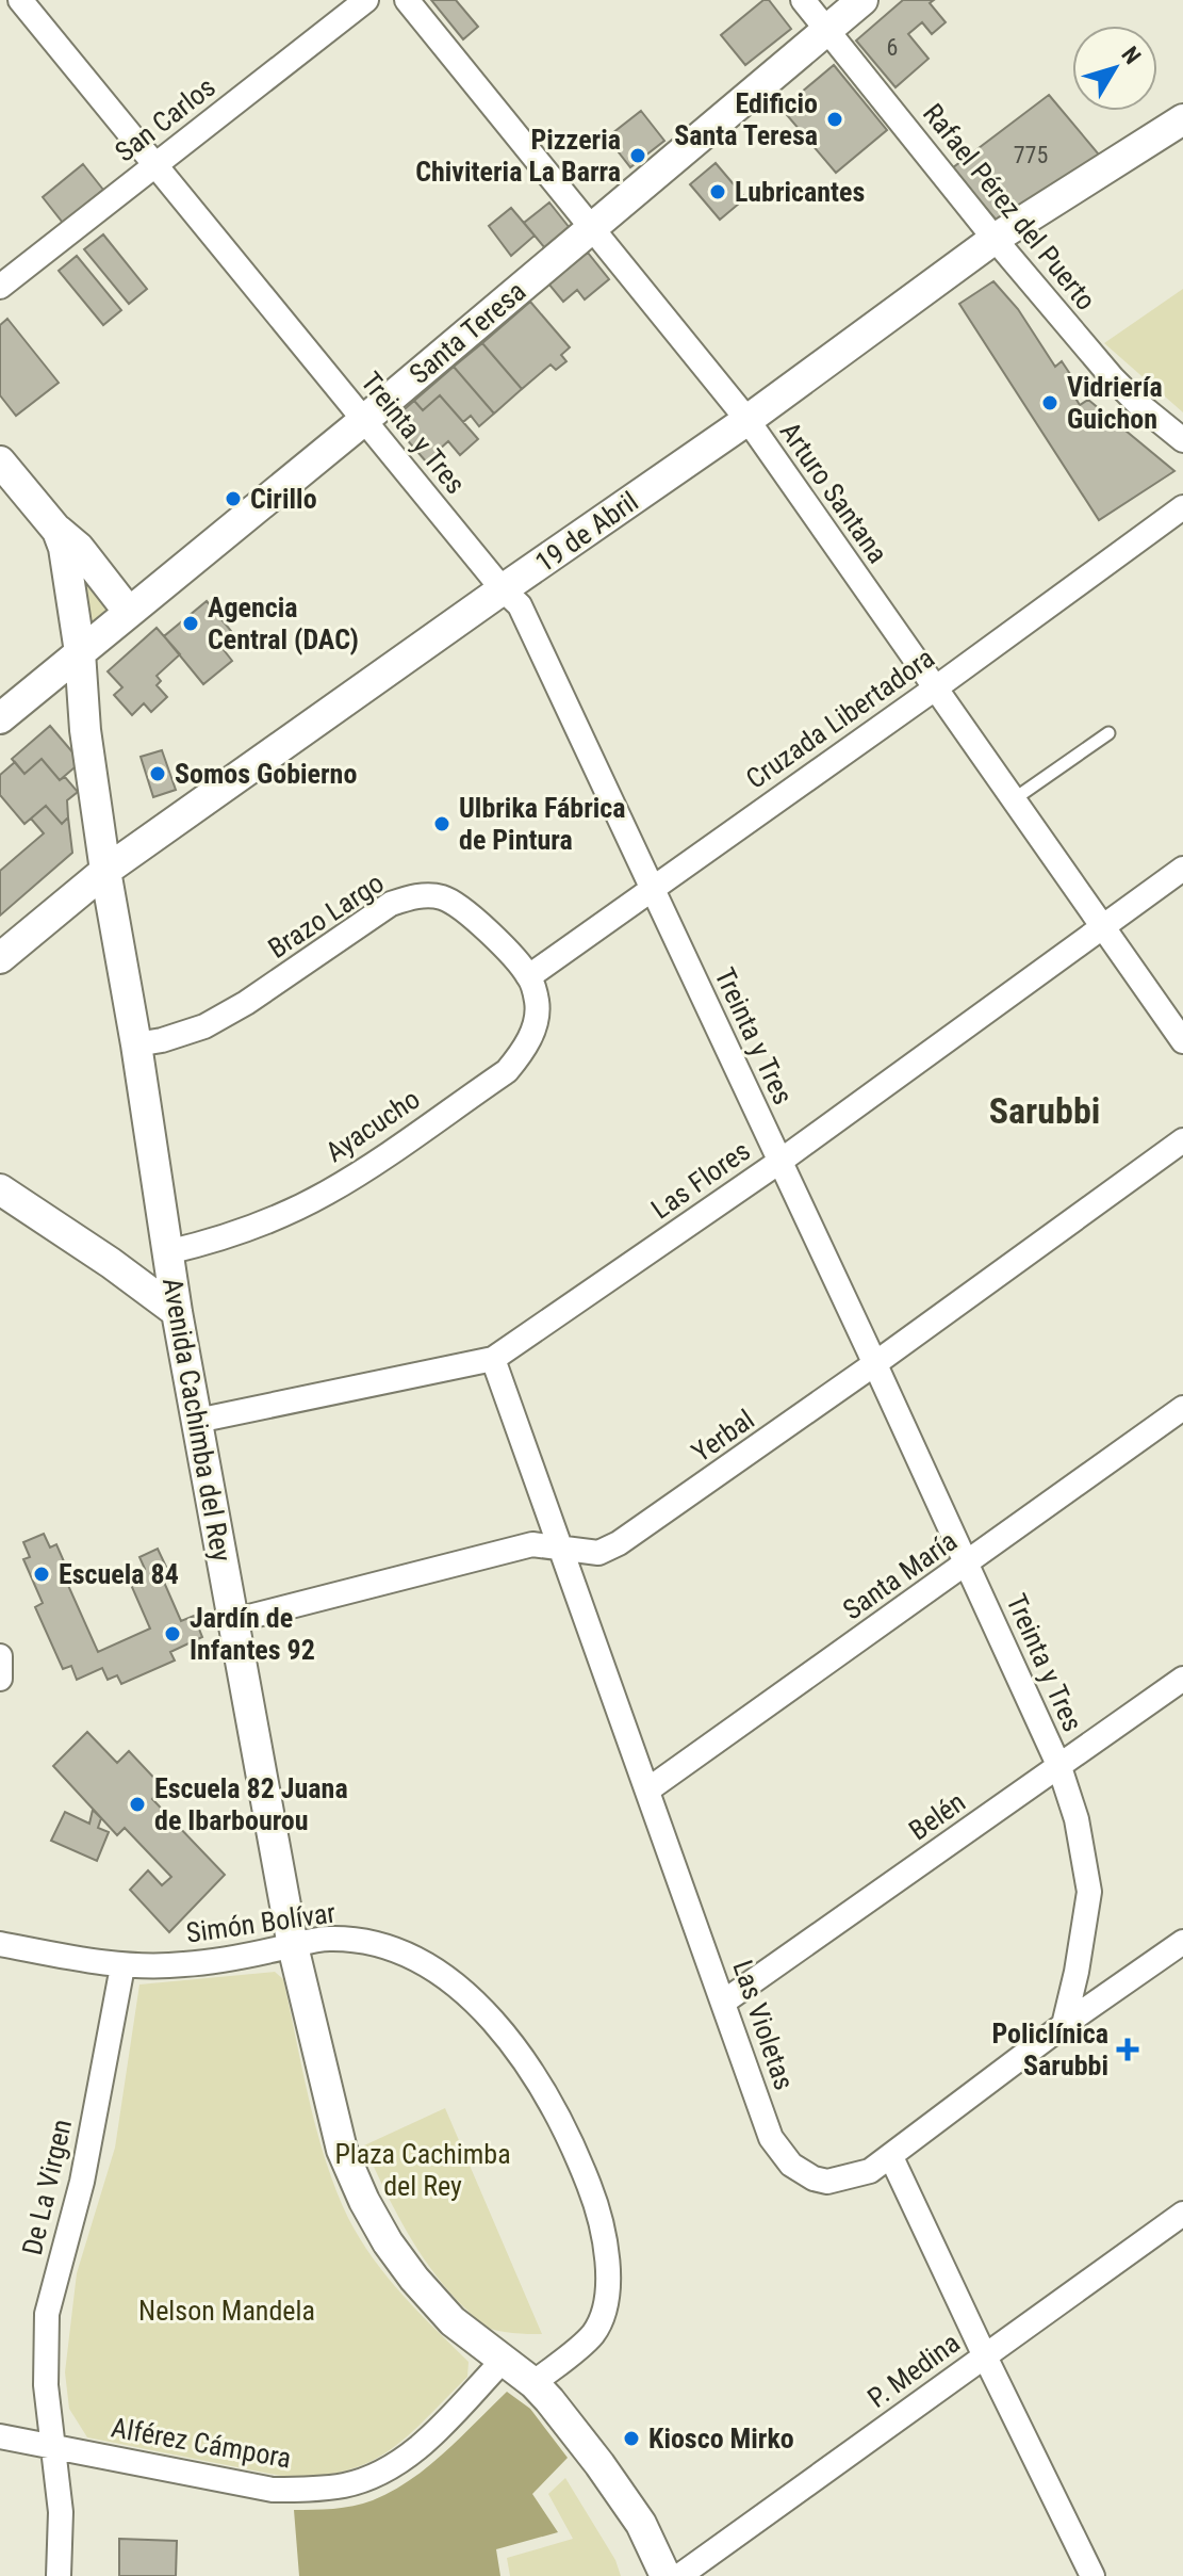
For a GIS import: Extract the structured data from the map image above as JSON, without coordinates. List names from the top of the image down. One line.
{"streets":{"street":["San Carlos","Rafael Pérez del Puerto","Santa Teresa","Treinta y Tres","Arturo Santana","19 de Abril","Cruzada Libertadora","Brazo Largo","Ayacucho","Las Flores","Avenida Cachimba del Rey","Yerbal","Santa María","Belén","Simón Bolívar","Las Violetas","De La Virgen","P. Medina","Alférez Cámpora"]},"crossings":[["San Carlos","Treinta y Tres"],["Rafael Pérez del Puerto","Santa Teresa"],["Rafael Pérez del Puerto","19 de Abril"],["Santa Teresa","Treinta y Tres"],["Santa Teresa","Arturo Santana"],["Santa Teresa","Avenida Cachimba del Rey"],["Treinta y Tres","19 de Abril"],["Treinta y Tres","Cruzada Libertadora"],["Treinta y Tres","Las Flores"],["Treinta y Tres","Yerbal"],["Treinta y Tres","Santa María"],["Treinta y Tres","Belén"],["Arturo Santana","19 de Abril"],["Arturo Santana","Cruzada Libertadora"],["Arturo Santana","Las Flores"],["19 de Abril","Avenida Cachimba del Rey"],["Cruzada Libertadora","Brazo Largo"],["Cruzada Libertadora","Ayacucho"],["Brazo Largo","Ayacucho"],["Brazo Largo","Avenida Cachimba del Rey"],["Ayacucho","Avenida Cachimba del Rey"],["Las Flores","Avenida Cachimba del Rey"],["Las Flores","Las Violetas"],["Avenida Cachimba del Rey","Yerbal"],["Avenida Cachimba del Rey","Simón Bolívar"],["Avenida Cachimba del Rey","Alférez Cámpora"],["Yerbal","Las Violetas"],["Santa María","Las Violetas"],["Belén","Las Violetas"],["Simón Bolívar","De La Virgen"],["De La Virgen","Alférez Cámpora"]],"districts":["Sarubbi"],"parks":["Plaza Cachimba del Rey","Nelson Mandela"],"places":{"other":["Edificio Santa Teresa","Pizzeria Chiviteria La Barra","Lubricantes","Vidriería Guichon","Cirillo","Agencia Central (DAC)","Somos Gobierno","Ulbrika Fábrica de Pintura","Escuela 84","Jardín de Infantes 92","Escuela 82 Juana de Ibarbourou","Kiosco Mirko"],"health":["Policlínica Sarubbi"]},"house_numbers":["6","775"],"north":"top right"}
